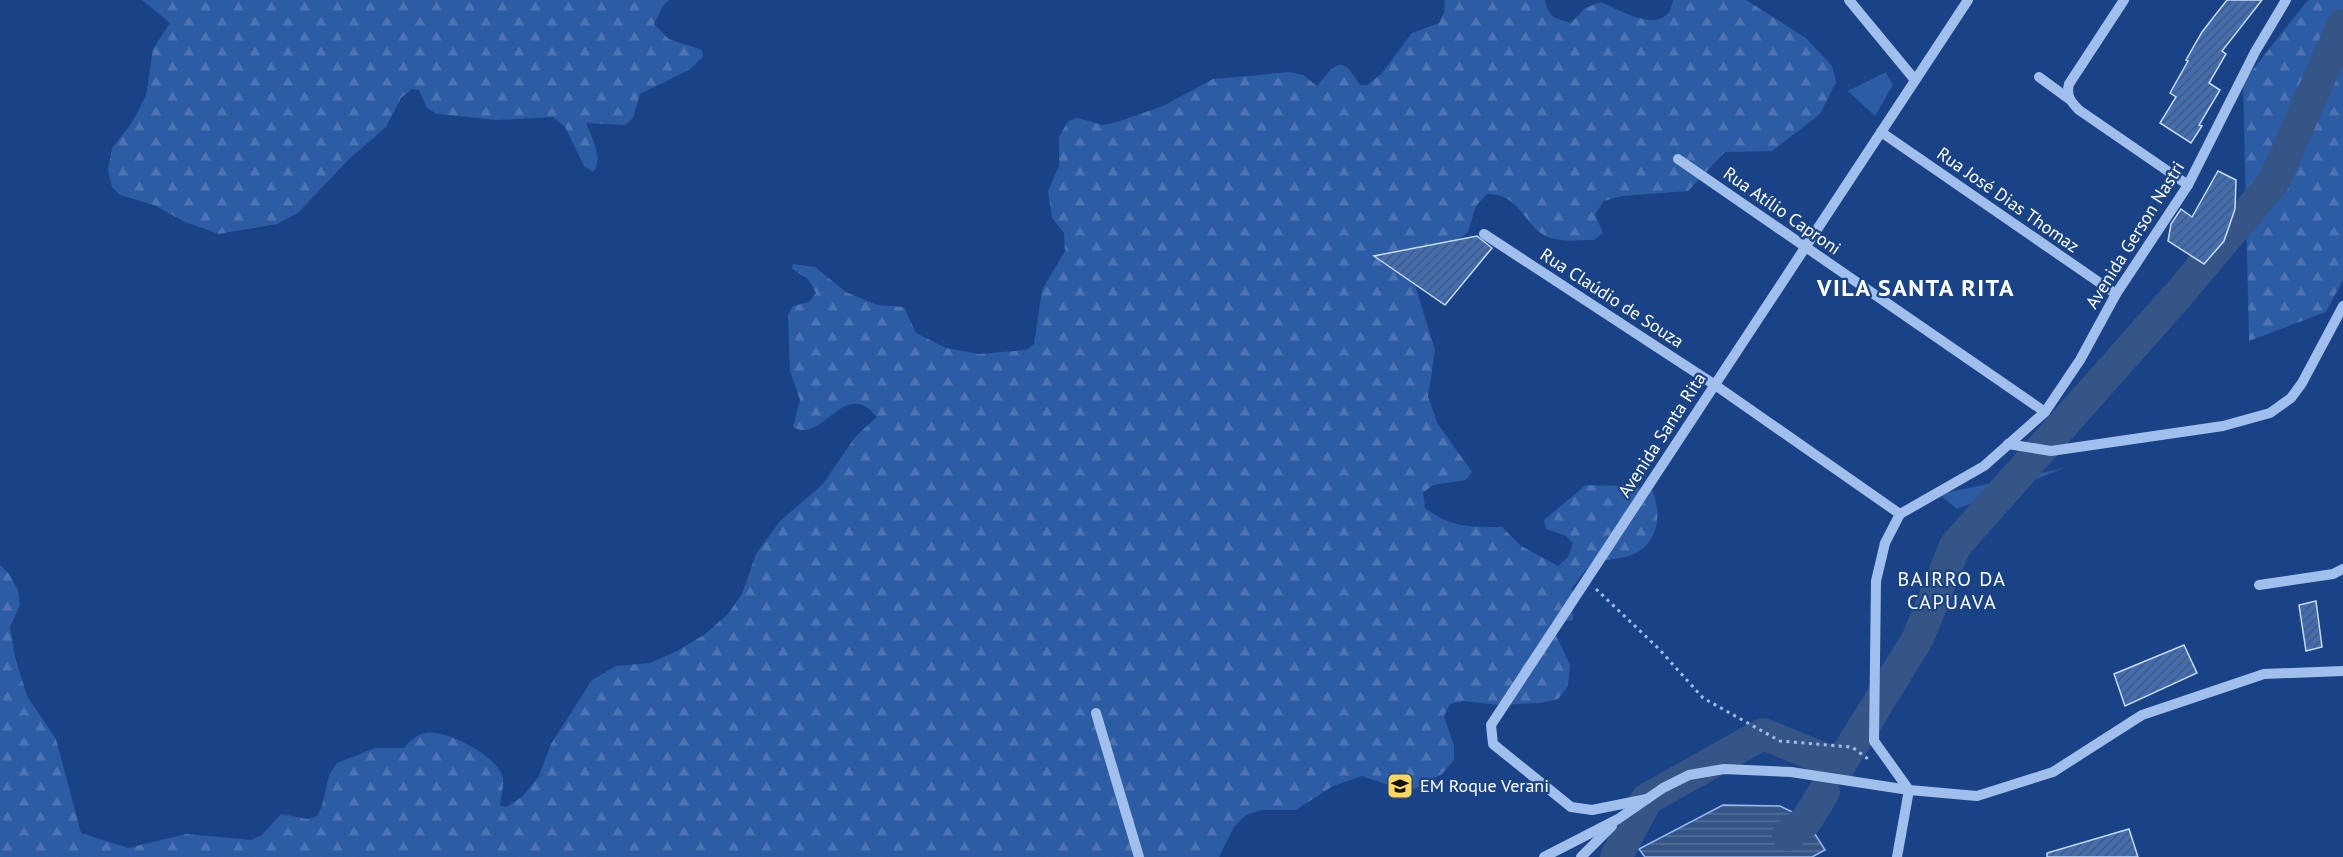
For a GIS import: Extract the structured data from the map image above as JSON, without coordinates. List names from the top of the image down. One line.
{"streets":{"street":["Rua José Dias Thomaz","Rua Atílio Caproni","Avenida Gerson Nastri","Rua Claúdio de Souza","Avenida Santa Rita"]},"crossings":[["Rua José Dias Thomaz","Avenida Gerson Nastri"],["Rua José Dias Thomaz","Avenida Santa Rita"],["Rua Atílio Caproni","Avenida Gerson Nastri"],["Rua Atílio Caproni","Avenida Santa Rita"],["Avenida Gerson Nastri","Rua Claúdio de Souza"],["Rua Claúdio de Souza","Avenida Santa Rita"]],"districts":["VILA SANTA RITA","BAIRRO DA CAPUAVA"],"places":{"school or university":["EM Roque Verani"]}}
